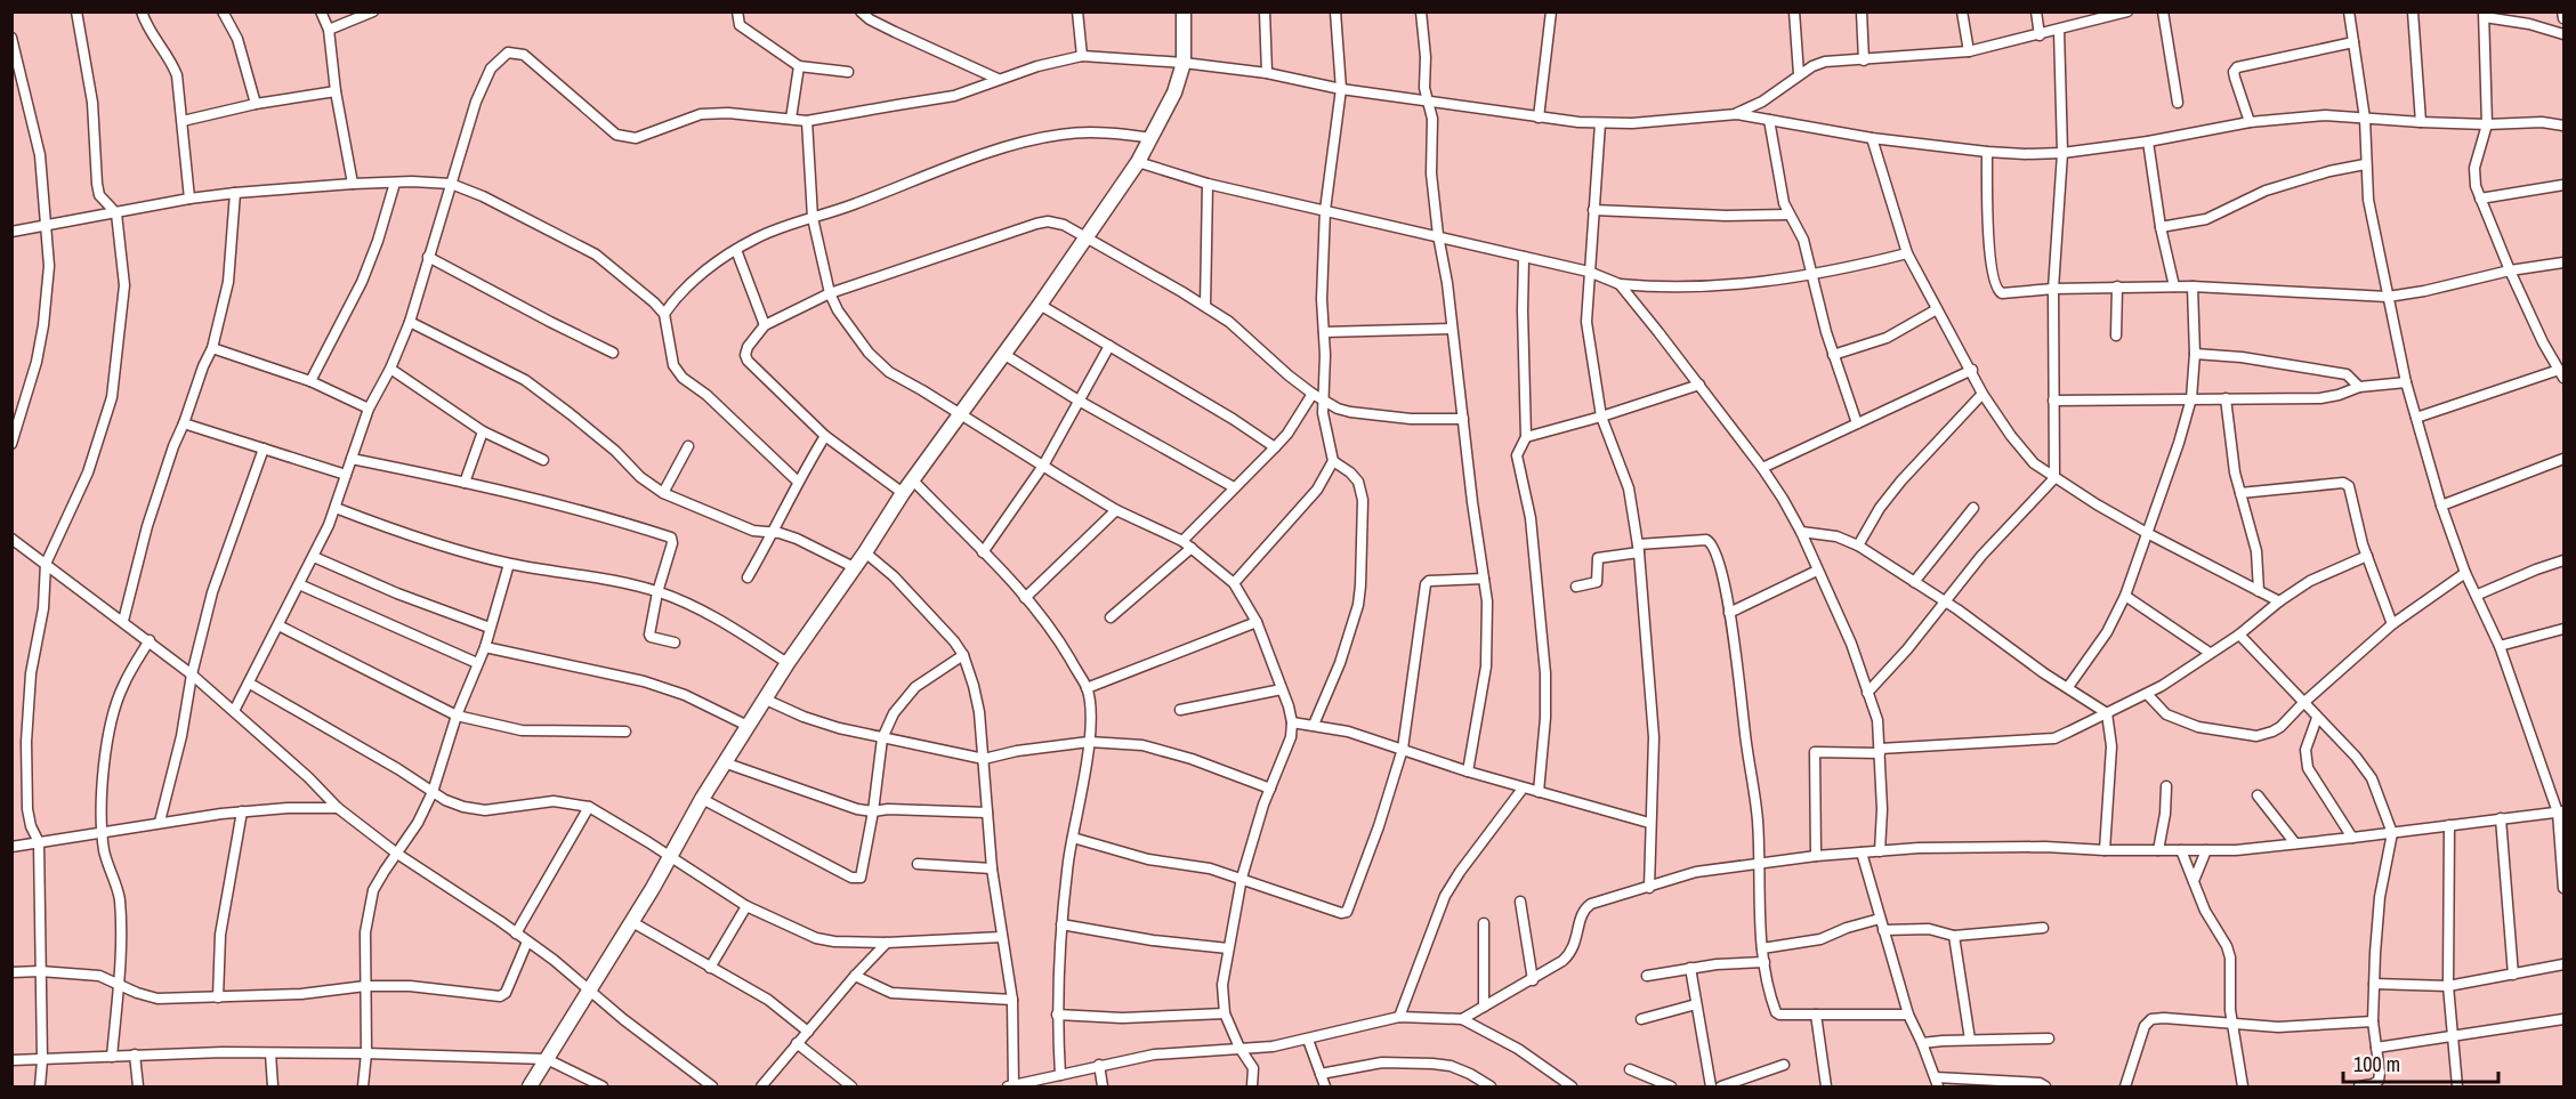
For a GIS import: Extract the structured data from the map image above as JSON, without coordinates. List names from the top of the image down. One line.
{"scale_bar":"100 m"}
